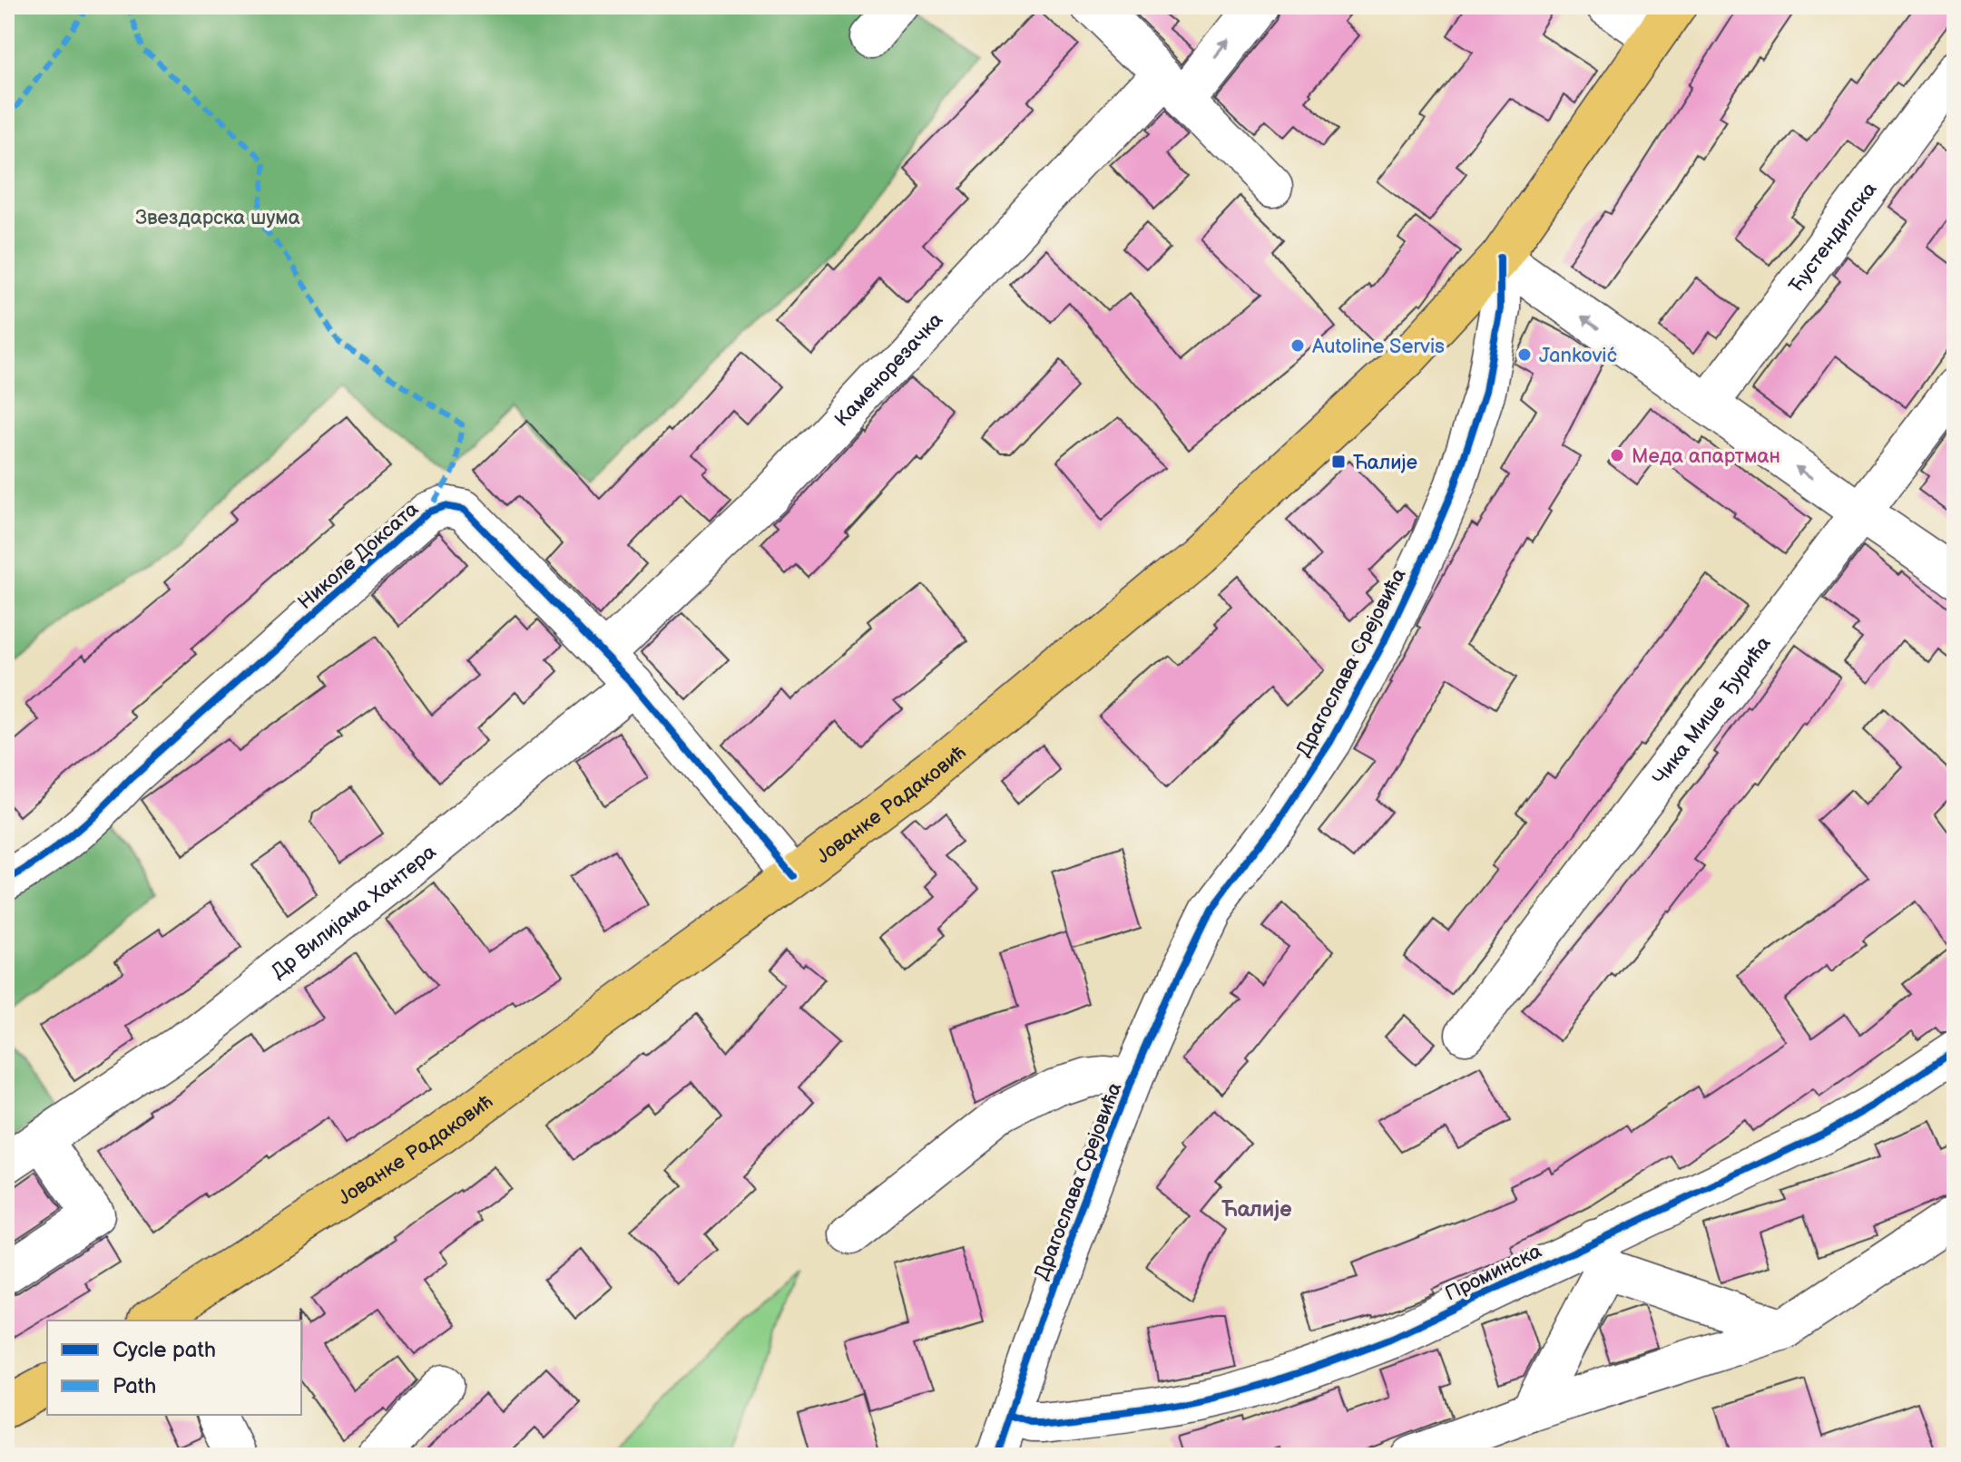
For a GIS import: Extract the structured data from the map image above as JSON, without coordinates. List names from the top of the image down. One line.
{"streets":{"main road":["Јованке Радаковић"],"street":["Ћустендилска","Каменорезачка","Николе Доксата","Драгослава Срејовића","Чика Мише Ђурића","Др Вилијама Хантера","Проминска"]},"crossings":[["Каменорезачка","Николе Доксата"],["Николе Доксата","Јованке Радаковић"],["Николе Доксата","Др Вилијама Хантера"],["Драгослава Срејовића","Јованке Радаковић"],["Драгослава Срејовића","Проминска"]],"districts":["Ћалије"],"parks":["Звездарска шума"],"places":{"other":["Autoline Servis","Janković","Меда апартман"],"transit":["Ћалије"]},"legend":["Cycle path","Path"]}
